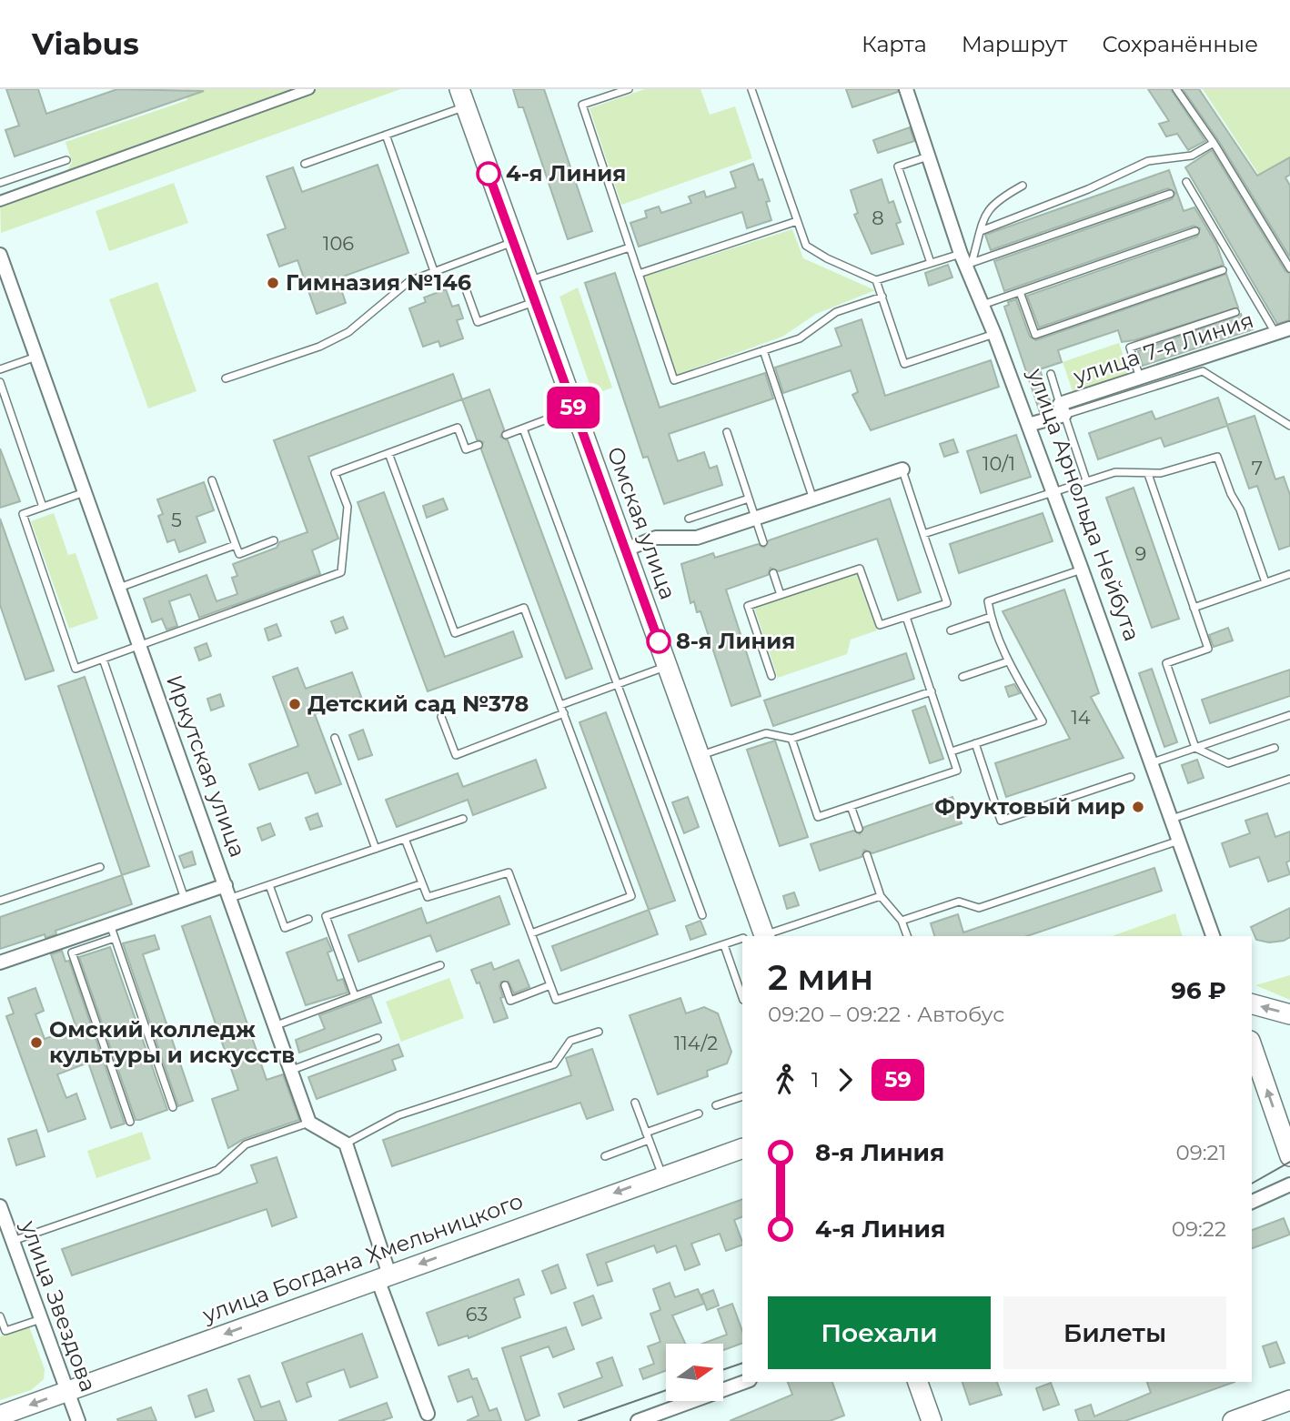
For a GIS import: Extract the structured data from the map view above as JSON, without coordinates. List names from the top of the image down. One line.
{"streets":{"main road":["Омская улица","улица Богдана Хмельницкого"],"street":["улица 7-я Линия","улица Арнольда Нейбута","Иркутская улица","улица Звездова"]},"crossings":[["улица 7-я Линия","улица Арнольда Нейбута"],["улица Богдана Хмельницкого","улица Звездова"]],"one_way":["улица Богдана Хмельницкого"],"places":["4-я Линия","Гимназия №146","8-я Линия","Детский сад №378","Фруктовый мир","Омский колледж культуры и искусств"],"lines":["bus line 59"],"house_numbers":["8","106","10/1","7","5","9","14","114/2","63"],"north":"right","page":{"header":"Viabus","nav":["Карта","Маршрут","Сохранённые"],"on_map":"59","heading":["2 мин","09:20 – 09:22 · Автобус","96 ₽"],"legs":["1","59"],"list":[{"name":"8-я Линия","value":"09:21"},{"name":"4-я Линия","value":"09:22"}],"buttons":["Поехали","Билеты"]}}
